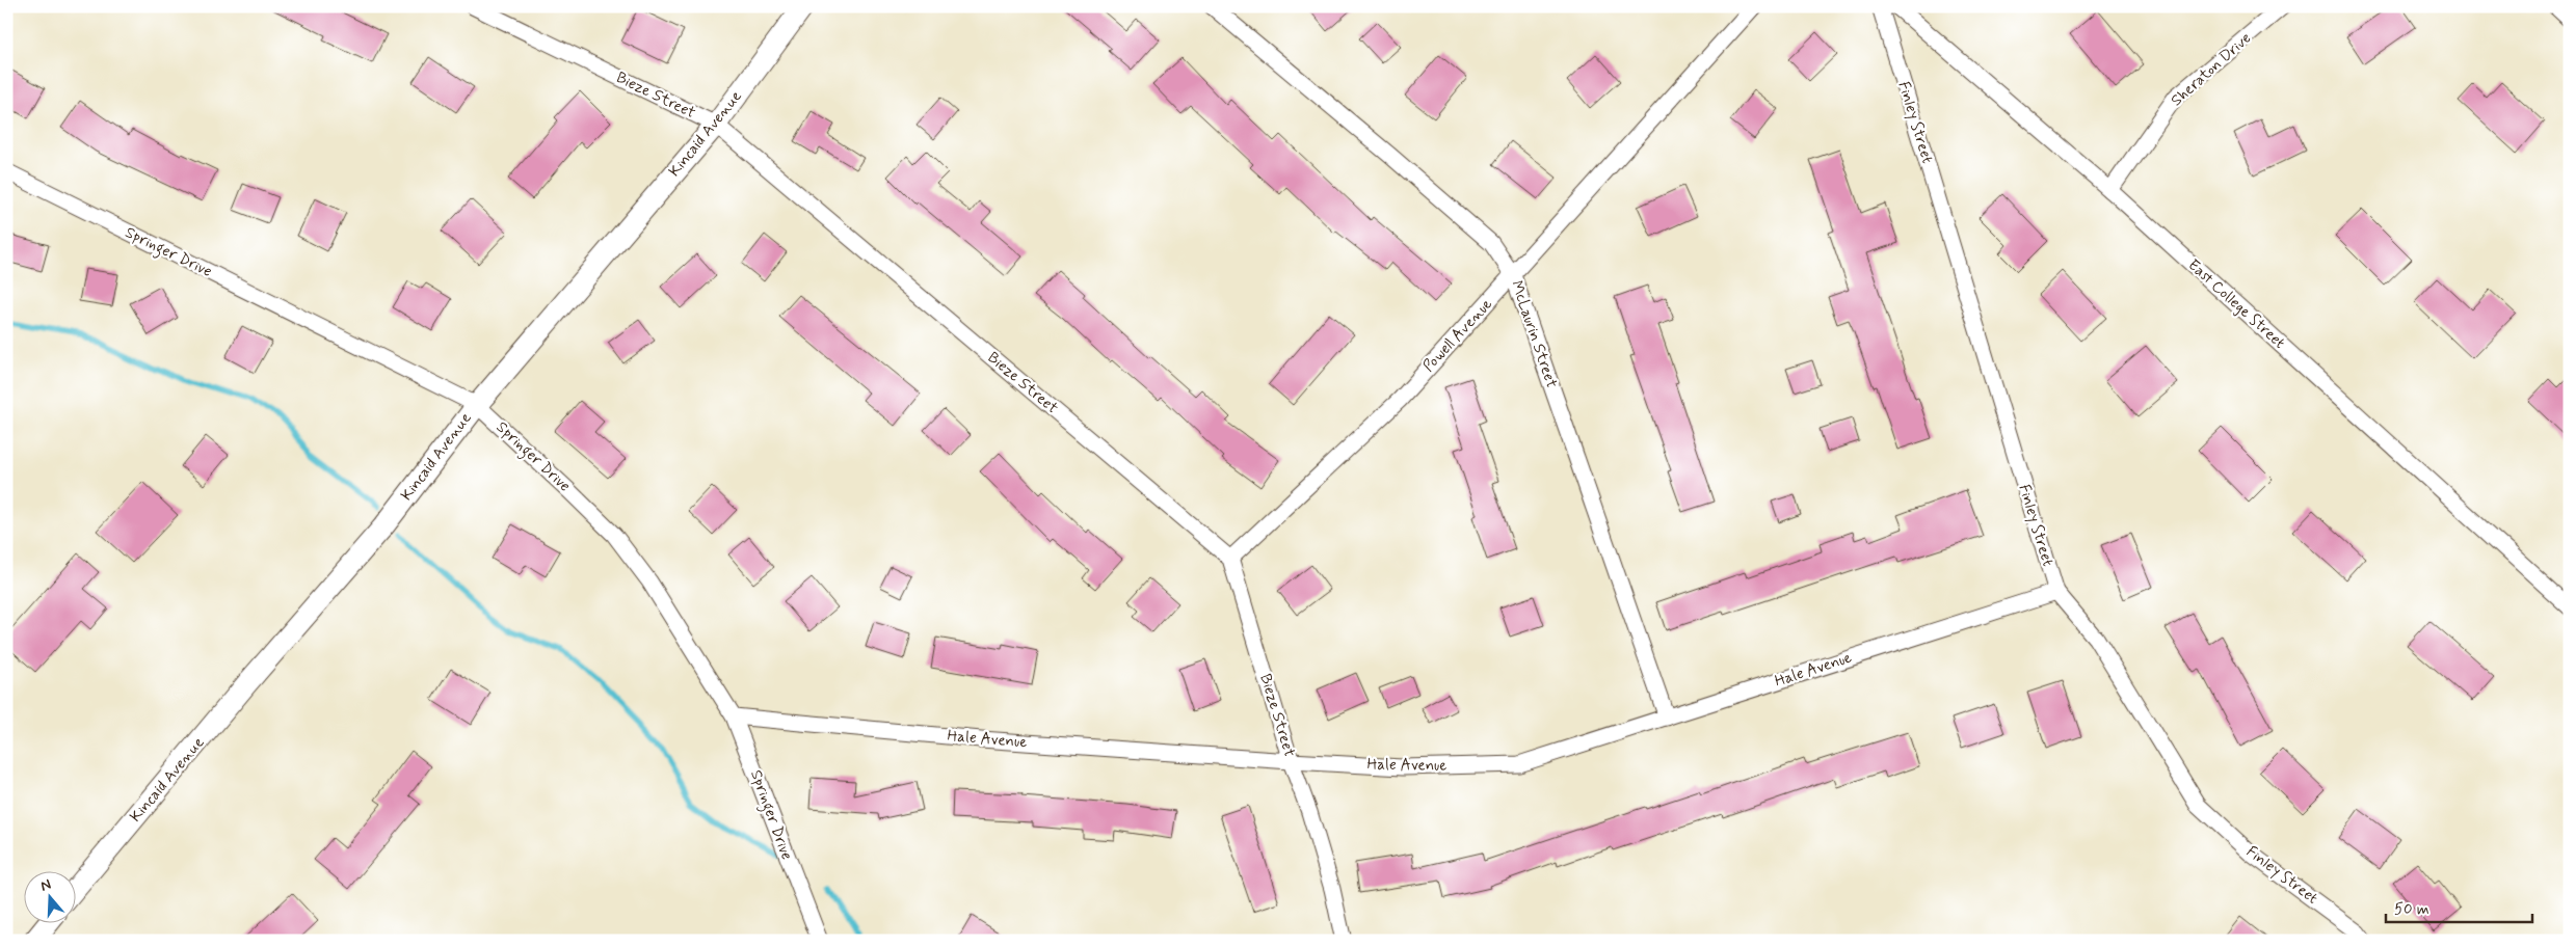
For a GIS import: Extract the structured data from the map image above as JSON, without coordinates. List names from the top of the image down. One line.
{"streets":{"street":["Sheraton Drive","Bieze Street","Finley Street","Kincaid Avenue","Springer Drive","East College Street","McLaurin Street","Powell Avenue","Hale Avenue"]},"crossings":[["Sheraton Drive","East College Street"],["Bieze Street","Kincaid Avenue"],["Bieze Street","Powell Avenue"],["Bieze Street","Hale Avenue"],["Finley Street","Hale Avenue"],["Kincaid Avenue","Springer Drive"],["Springer Drive","Hale Avenue"],["McLaurin Street","Powell Avenue"],["McLaurin Street","Hale Avenue"]],"scale_bar":"50 m","north":"top"}
